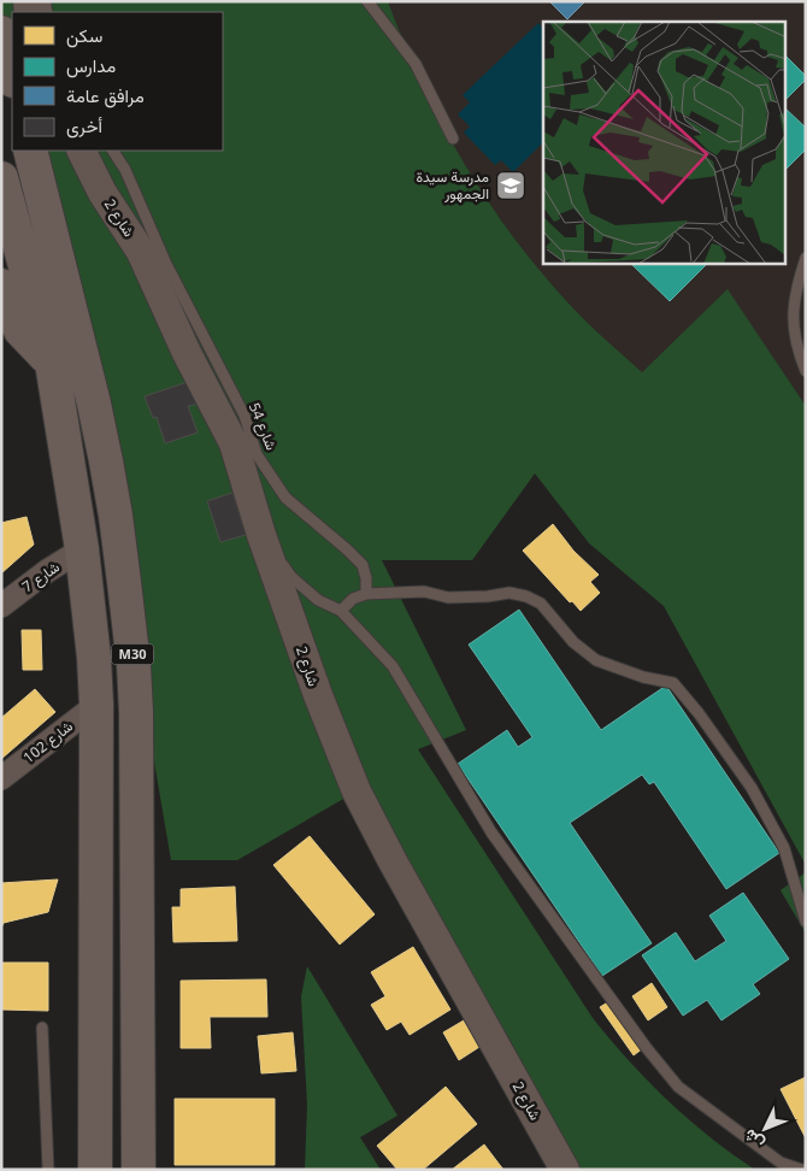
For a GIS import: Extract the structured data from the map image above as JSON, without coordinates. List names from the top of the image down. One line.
{"streets":{"highway":["M30"],"street":["شارع 2","شارع 7","شارع 102"],"lane":["شارع 54"]},"crossings":[["شارع 7","M30"],["M30","شارع 102"]],"places":{"school or university":["مدرسة سيدة الجمهور"]},"legend":["سكن","مدارس","مرافق عامة","أخرى"],"north":"bottom left"}
